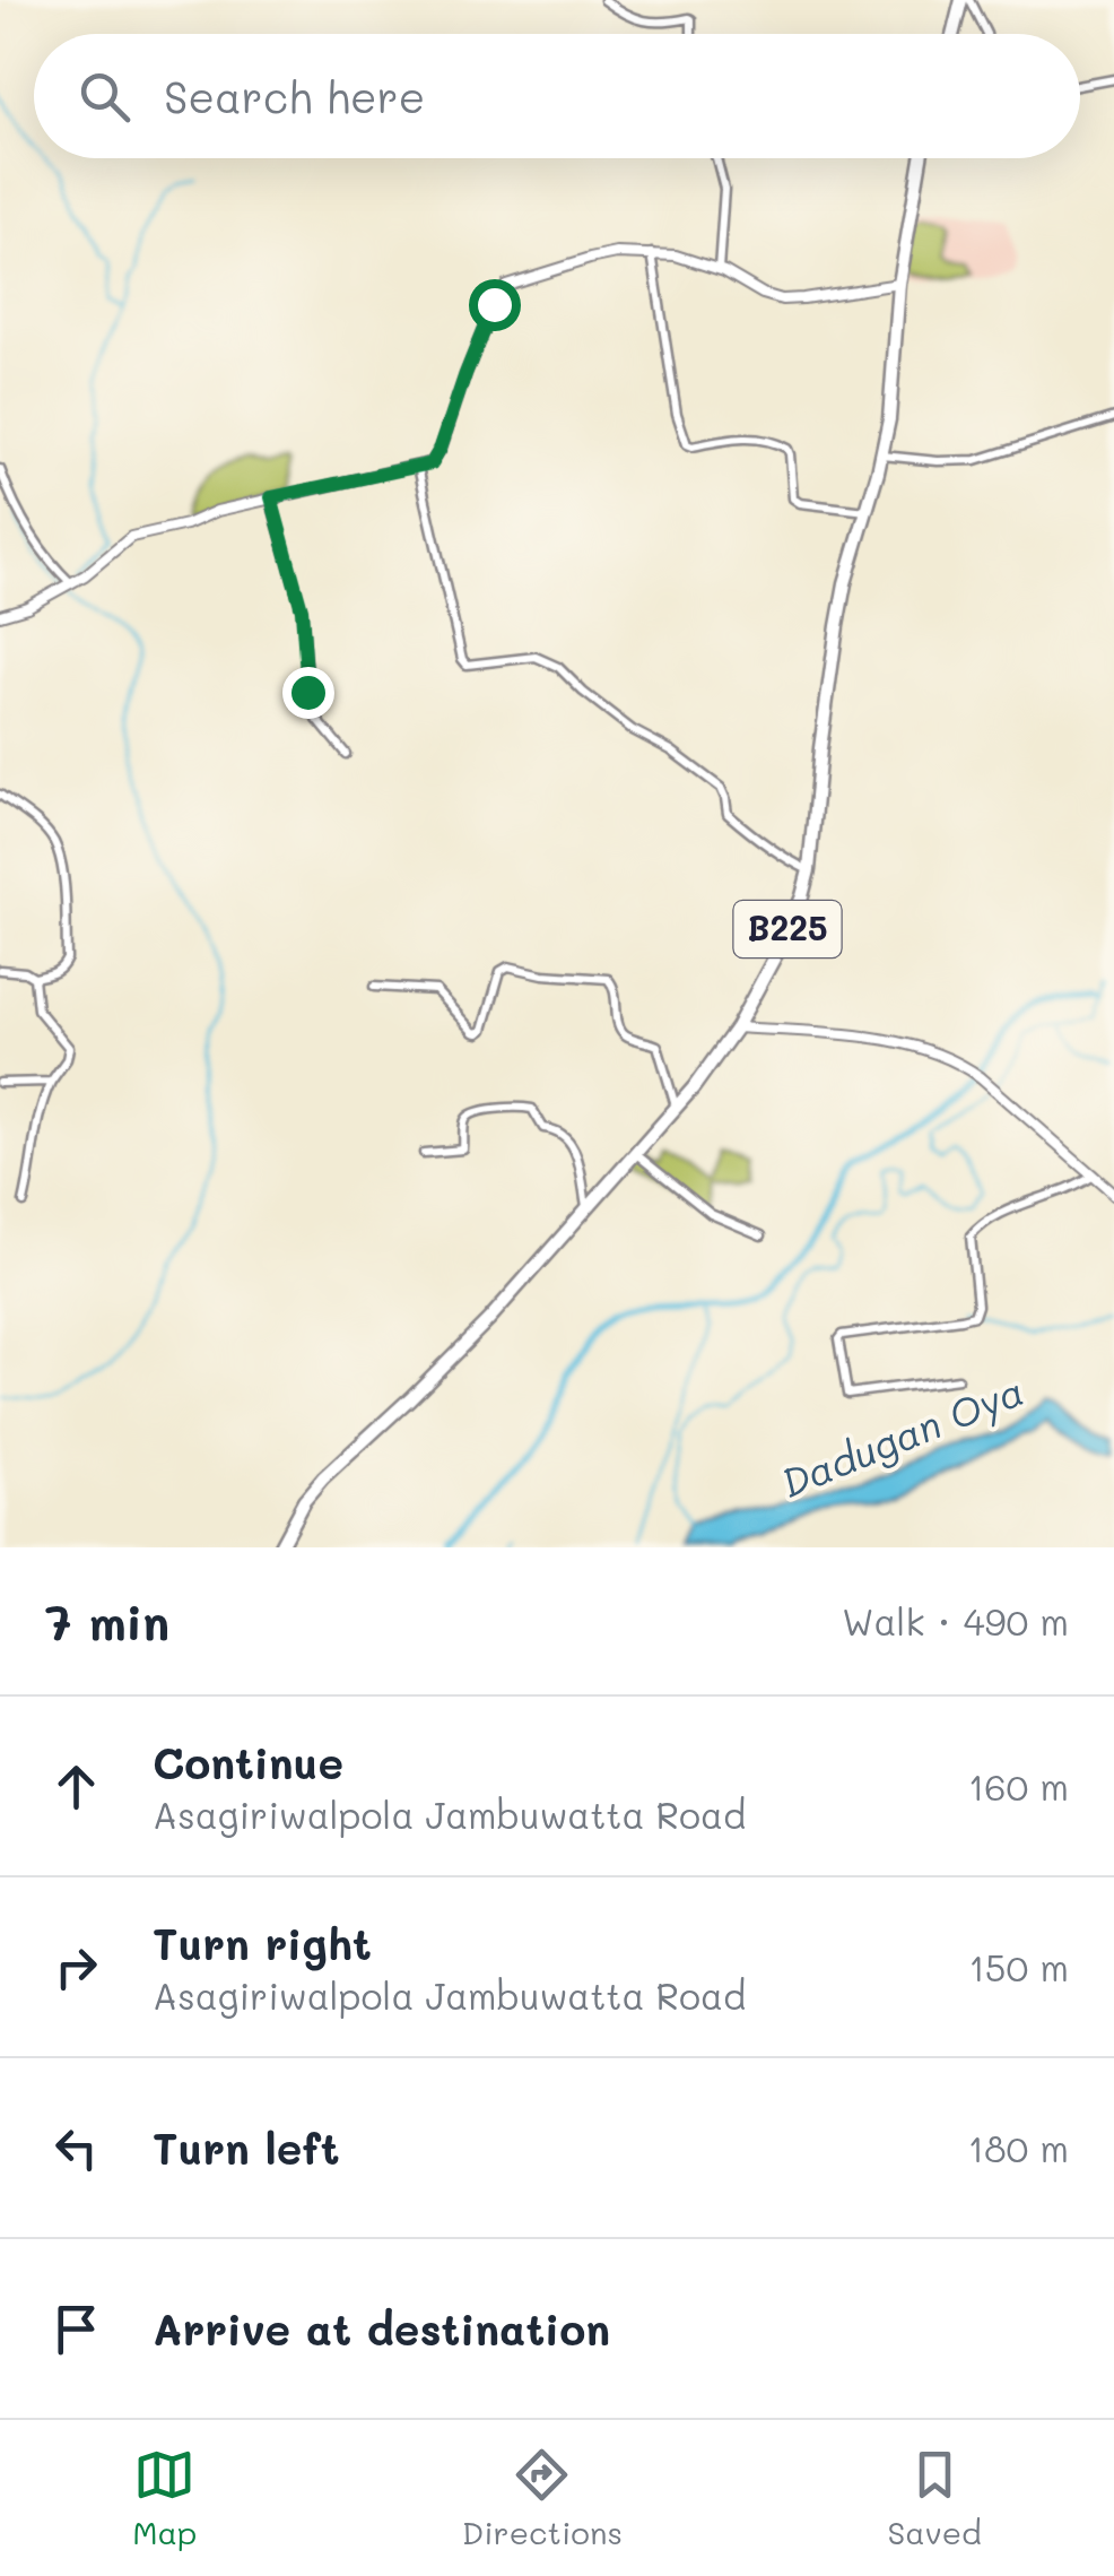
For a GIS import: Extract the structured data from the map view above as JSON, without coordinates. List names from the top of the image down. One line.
{"streets":{"main road":["B225"]},"water":["Dadugan Oya"],"page":{"search":"Search here","heading":["7 min","Walk · 490 m"],"list":[["Continue","Asagiriwalpola Jambuwatta Road","160 m"],["Turn right","Asagiriwalpola Jambuwatta Road","150 m"],["Turn left","180 m"],"Arrive at destination"],"nav":["Map","Directions","Saved"]}}
